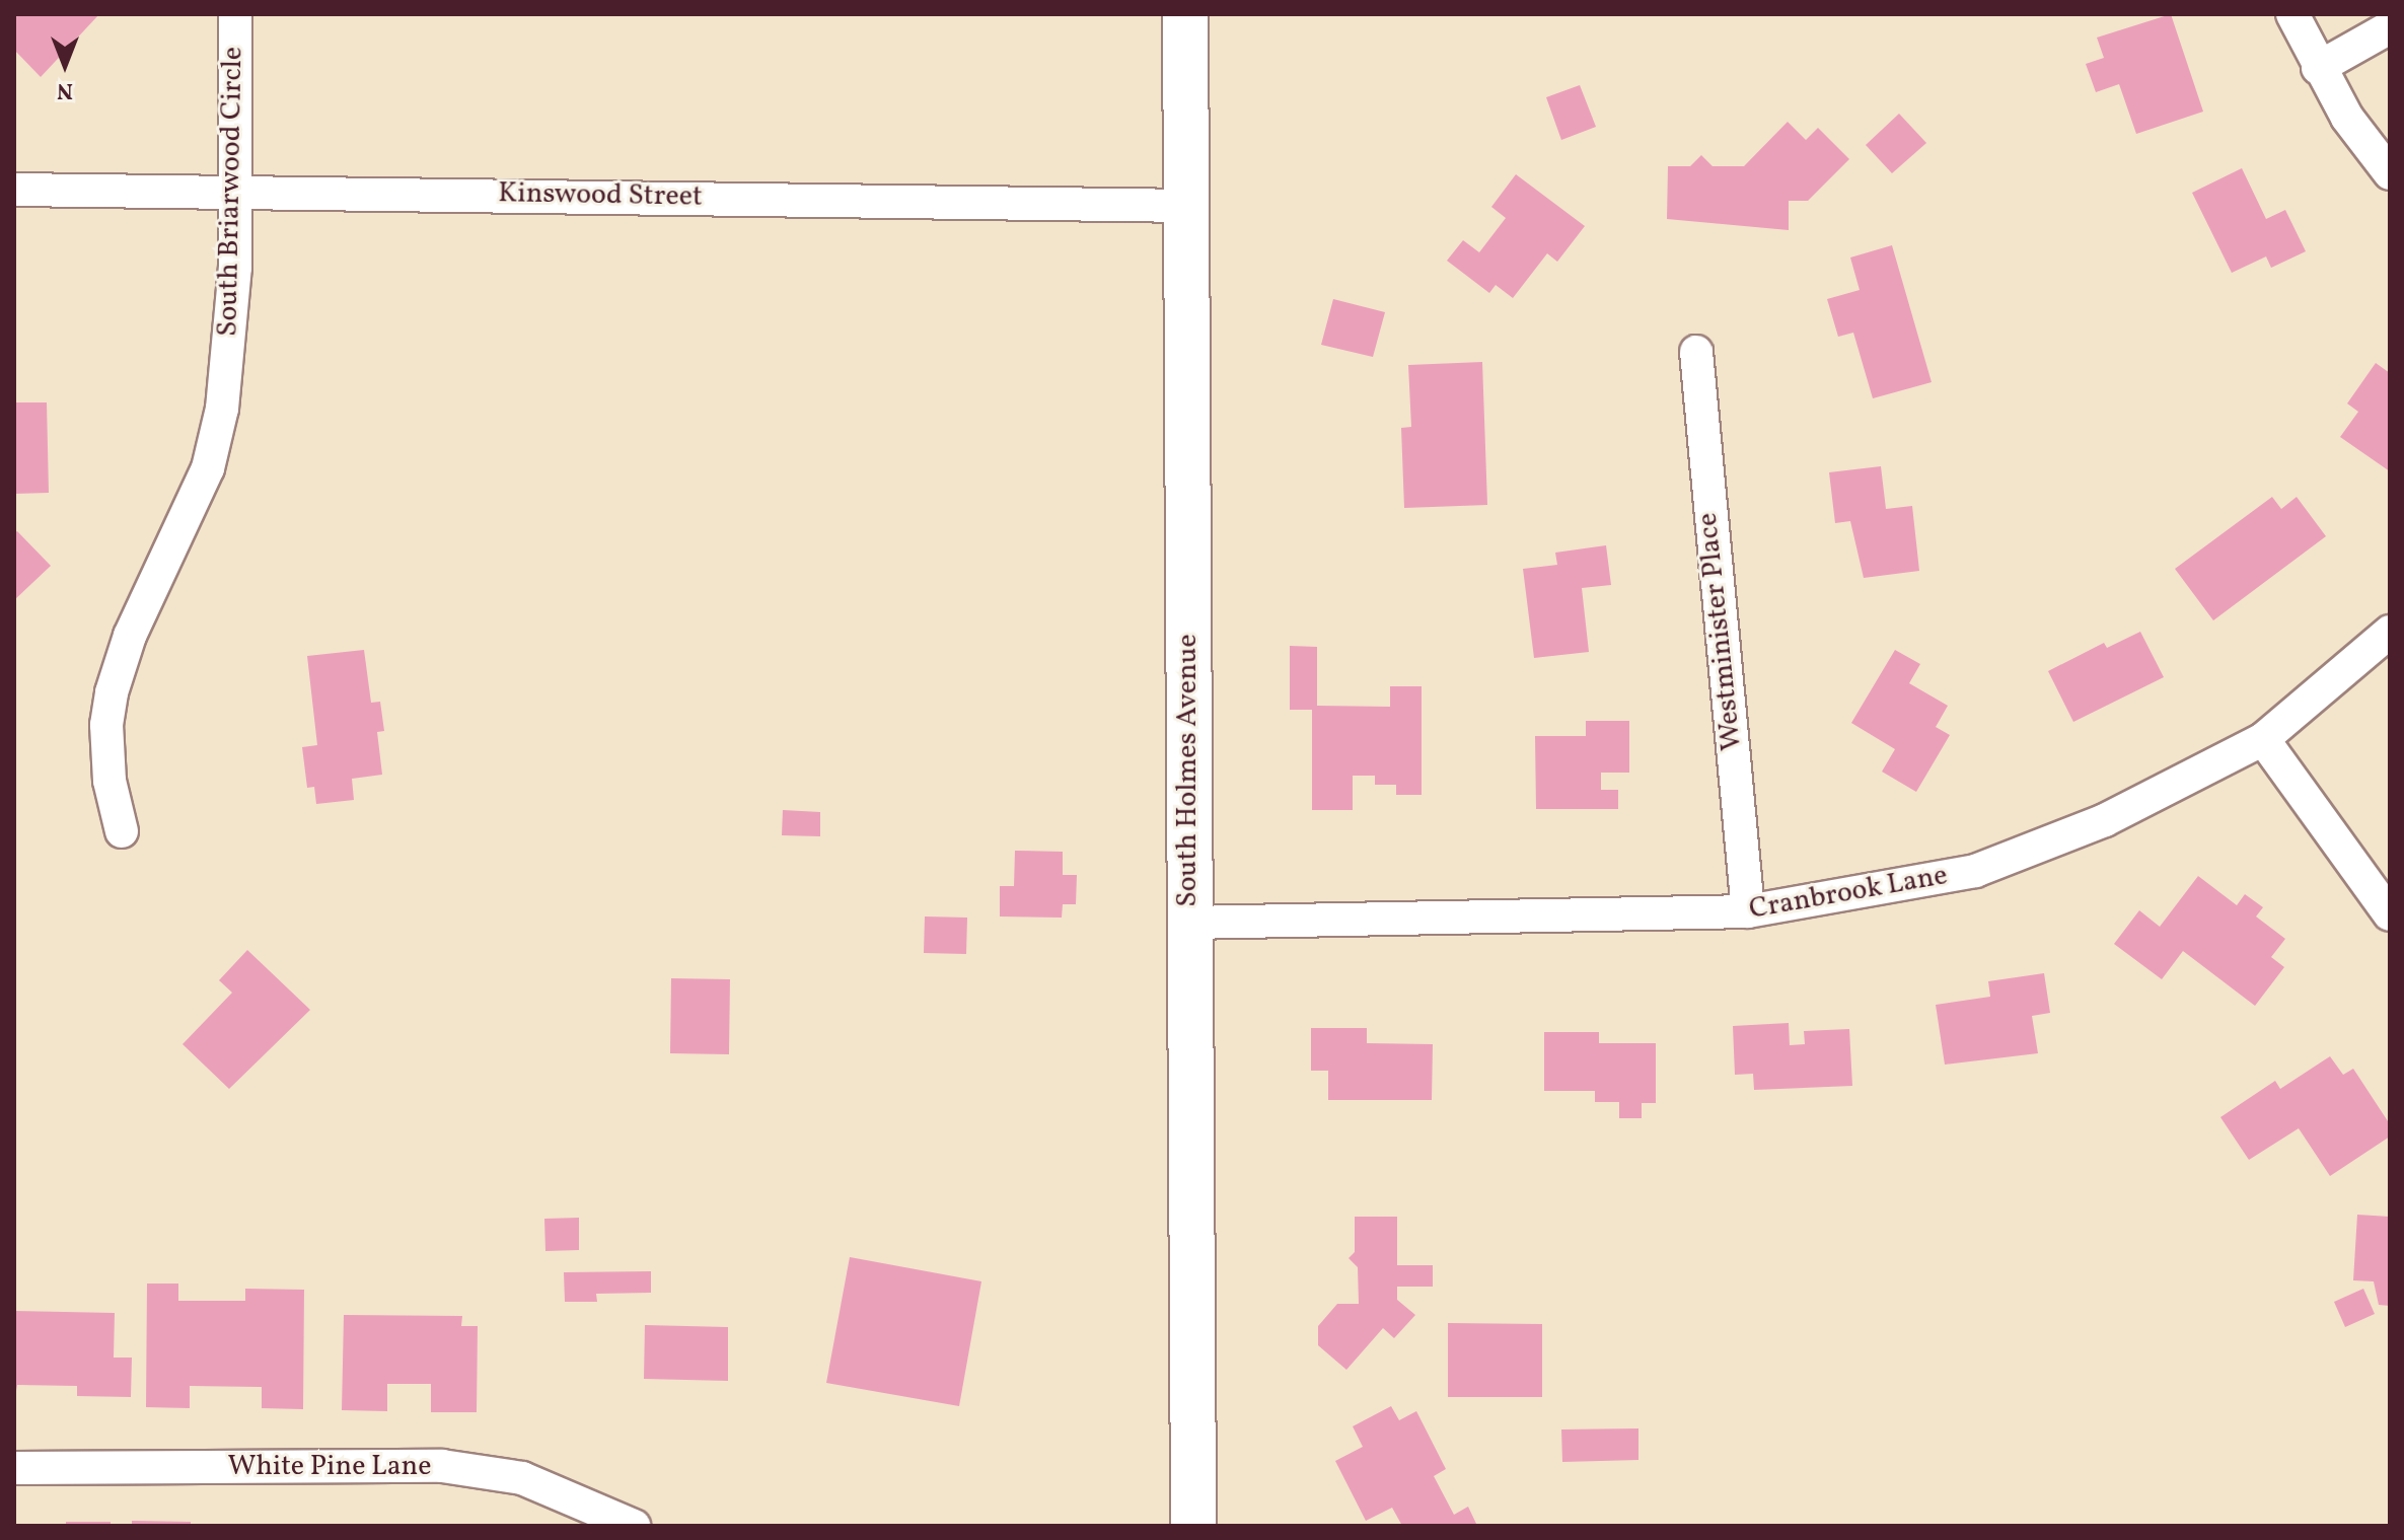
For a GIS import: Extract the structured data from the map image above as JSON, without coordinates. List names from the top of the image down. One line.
{"streets":{"street":["South Briarwood Circle","Kinswood Street","Westminister Place","South Holmes Avenue","Cranbrook Lane","White Pine Lane"]},"crossings":[["South Briarwood Circle","Kinswood Street"],["Kinswood Street","South Holmes Avenue"],["Westminister Place","Cranbrook Lane"],["South Holmes Avenue","Cranbrook Lane"]],"north":"bottom"}
